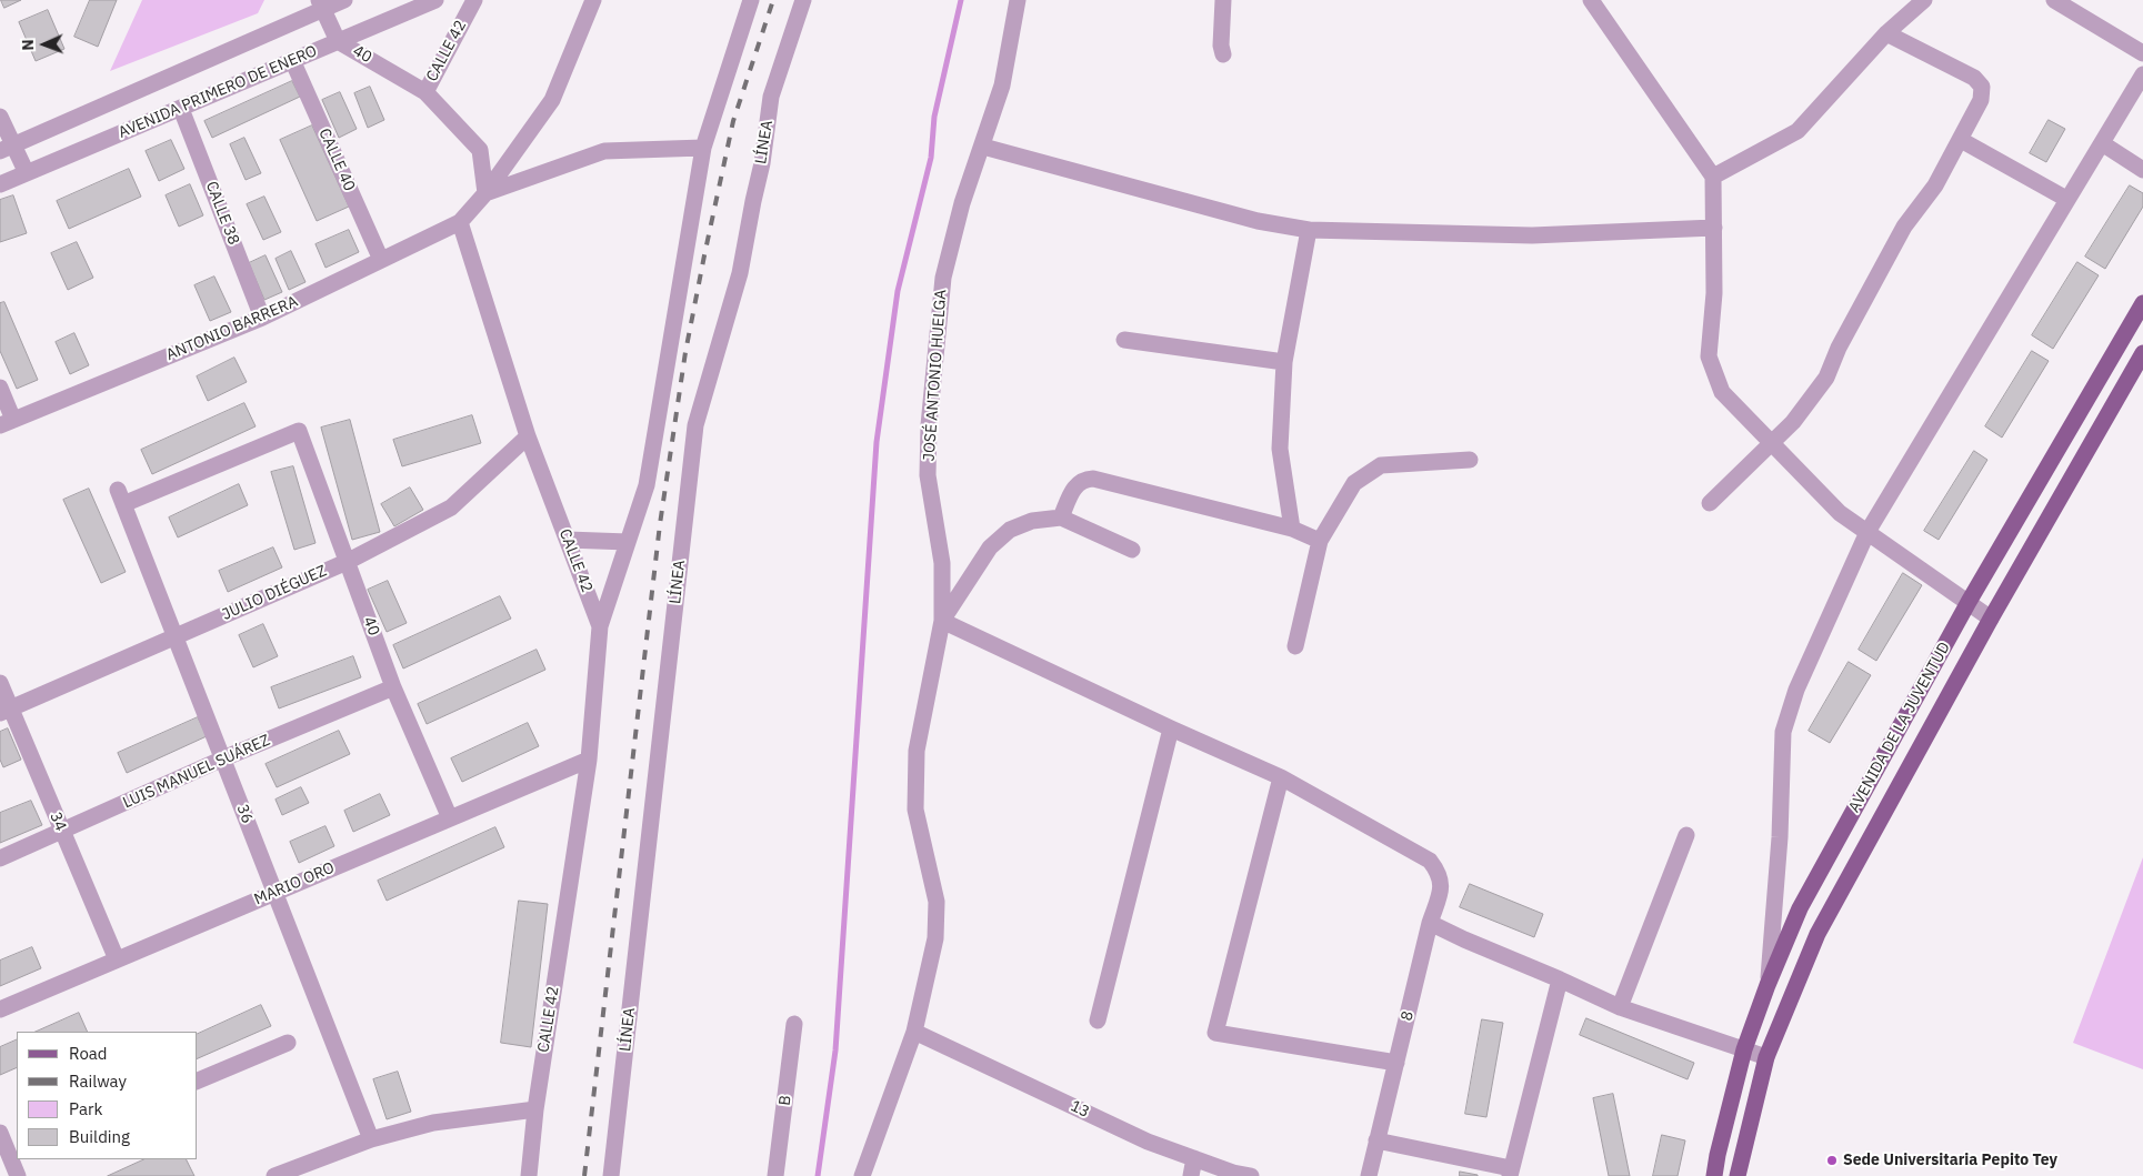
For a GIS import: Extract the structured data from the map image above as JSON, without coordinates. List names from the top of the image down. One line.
{"streets":{"main road":["AVENIDA DE LA JUVENTUD"],"street":["CALLE 42","40","AVENIDA PRIMERO DE ENERO","LÍNEA","CALLE 40","CALLE 38","ANTONIO BARRERA","JOSÉ ANTONIO HUELGA","JULIO DIÉGUEZ","LUIS MANUEL SUÁREZ","36","34","MARIO ORO","8","B","13"]},"crossings":[["CALLE 42","40"],["CALLE 42","ANTONIO BARRERA"],["CALLE 42","JULIO DIÉGUEZ"],["CALLE 42","MARIO ORO"],["40","AVENIDA PRIMERO DE ENERO"],["40","JULIO DIÉGUEZ"],["40","LUIS MANUEL SUÁREZ"],["40","36"],["40","MARIO ORO"],["AVENIDA PRIMERO DE ENERO","CALLE 40"],["AVENIDA PRIMERO DE ENERO","CALLE 38"],["CALLE 40","ANTONIO BARRERA"],["CALLE 38","ANTONIO BARRERA"],["JOSÉ ANTONIO HUELGA","13"],["JULIO DIÉGUEZ","36"],["JULIO DIÉGUEZ","34"],["LUIS MANUEL SUÁREZ","36"],["LUIS MANUEL SUÁREZ","34"],["36","MARIO ORO"],["34","MARIO ORO"]],"places":["Sede Universitaria Pepito Tey"],"legend":["Road","Railway","Park","Building"],"north":"left"}
